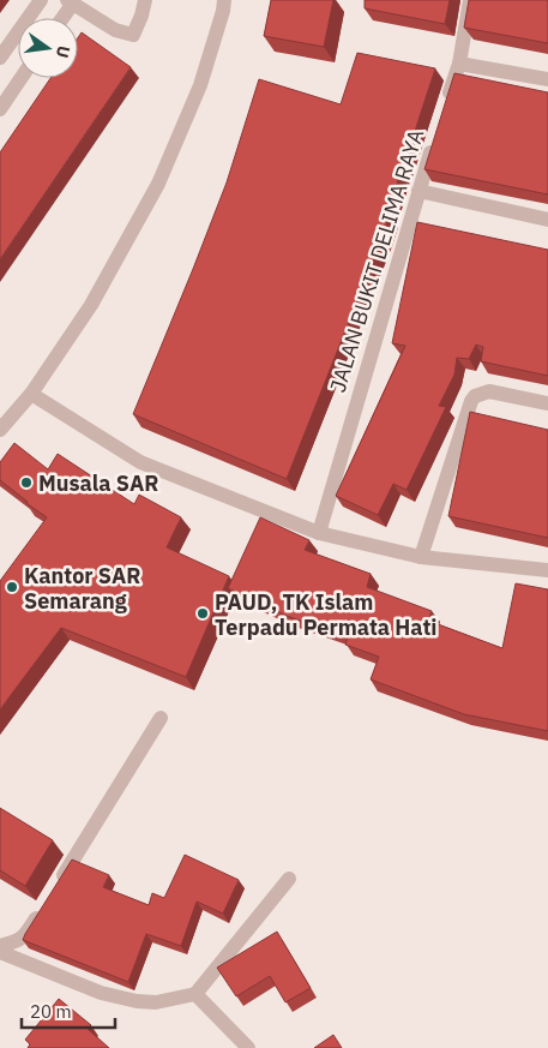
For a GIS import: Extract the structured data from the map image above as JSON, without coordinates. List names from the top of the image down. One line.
{"streets":{"street":["JALAN BUKIT DELIMA RAYA"]},"places":["Musala SAR","Kantor SAR Semarang","PAUD, TK Islam Terpadu Permata Hati"],"scale_bar":"20 m","north":"right"}
